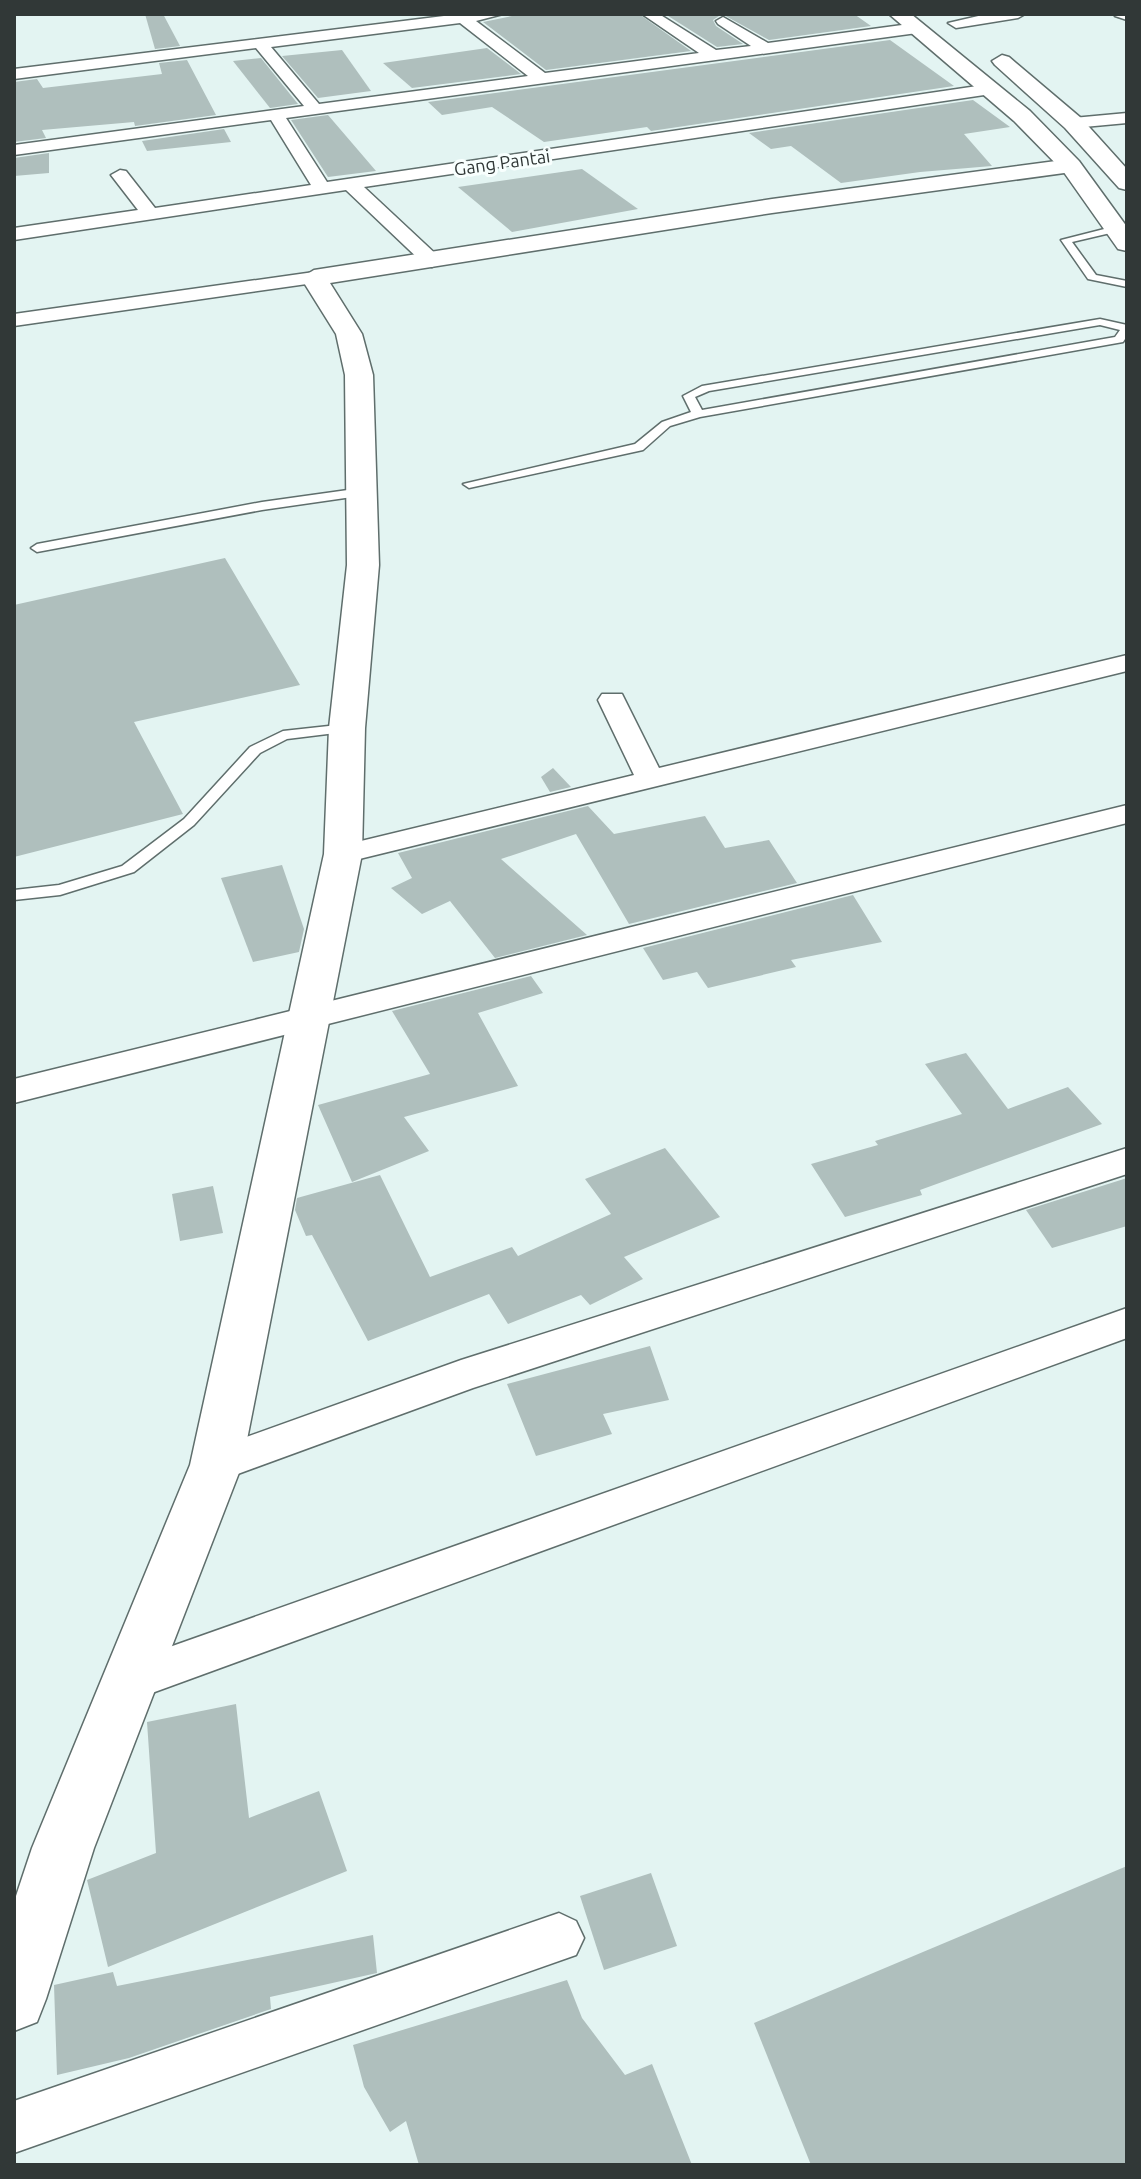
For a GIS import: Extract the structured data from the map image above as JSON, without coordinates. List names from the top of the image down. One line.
{"streets":{"street":["Gang Pantai"]}}
